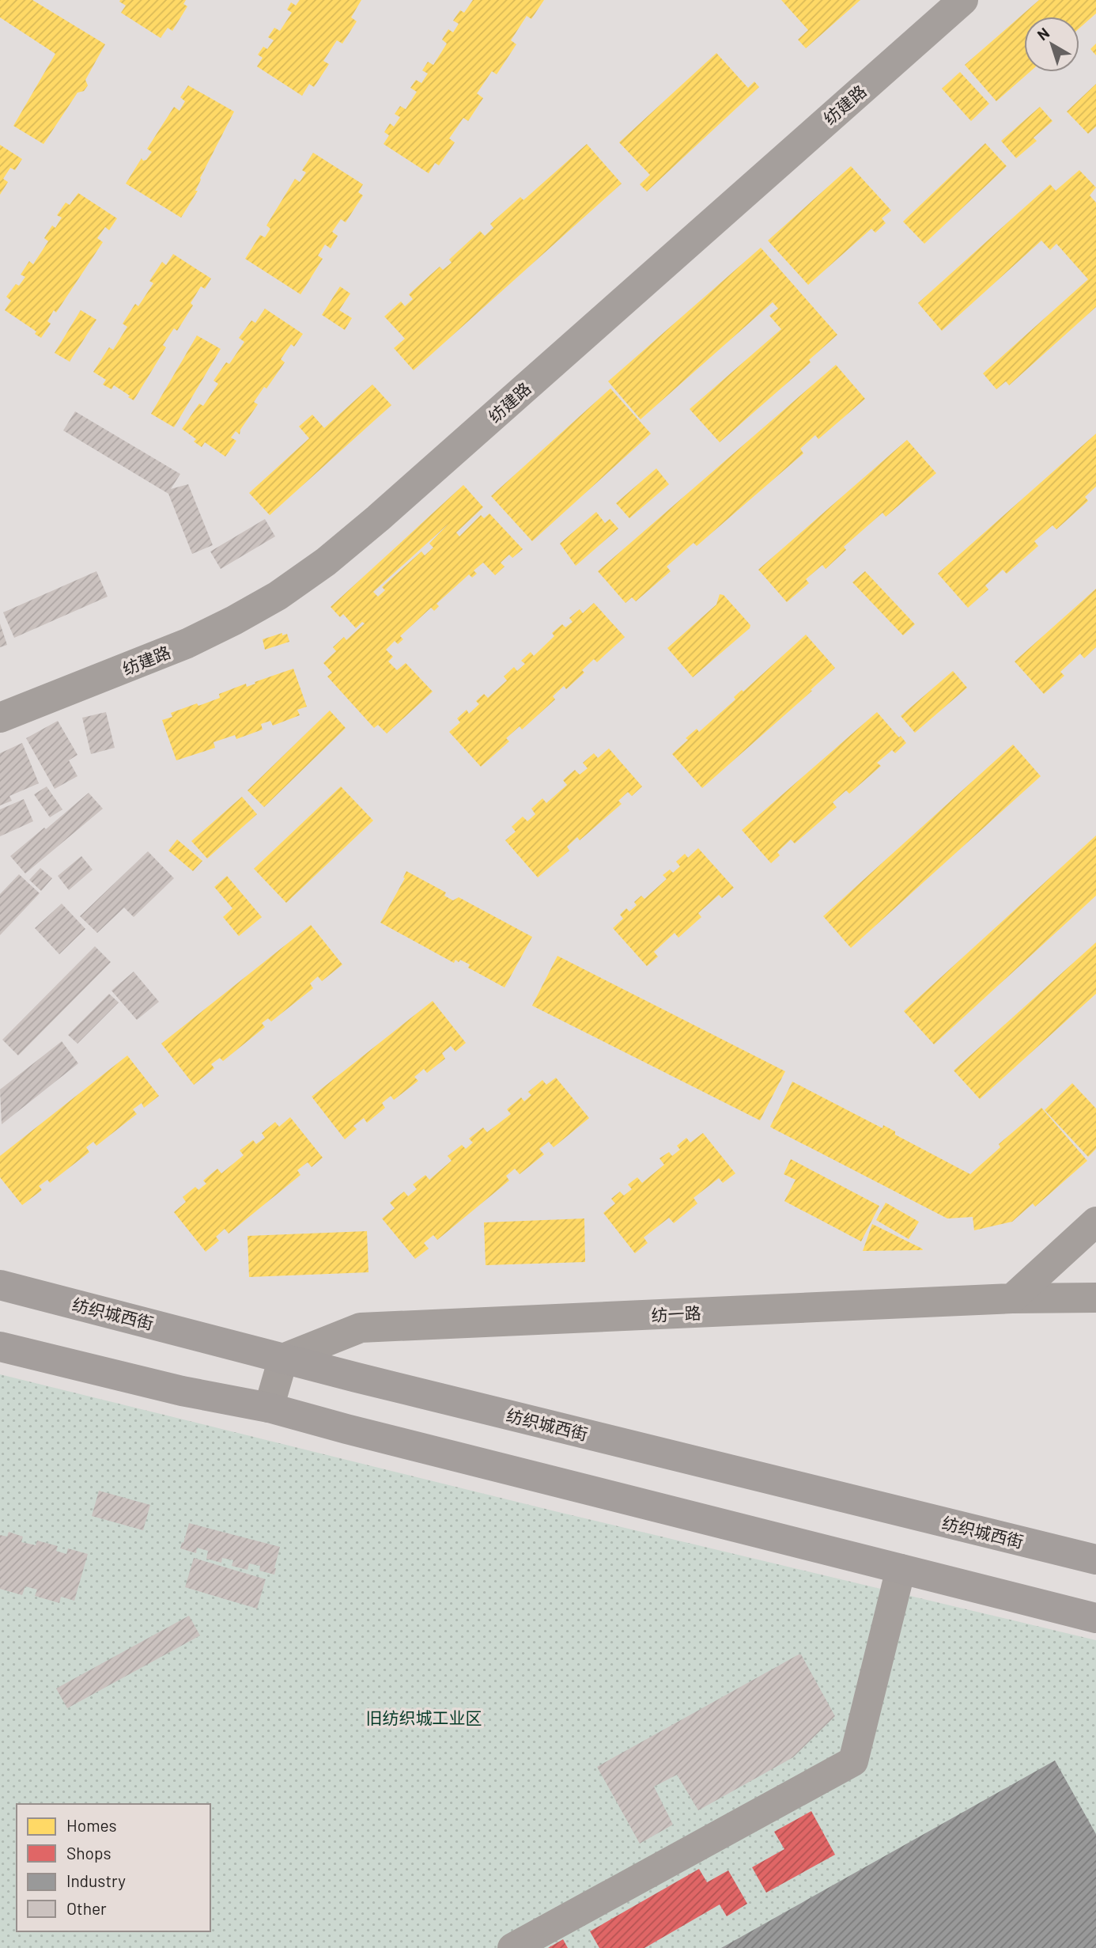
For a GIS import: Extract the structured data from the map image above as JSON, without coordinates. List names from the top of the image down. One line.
{"streets":{"main road":["纺织城西街"],"street":["纺建路","纺一路"]},"crossings":[["纺织城西街","纺一路"]],"parks":["旧纺织城工业区"],"legend":["Homes","Shops","Industry","Other"],"north":"top left"}
